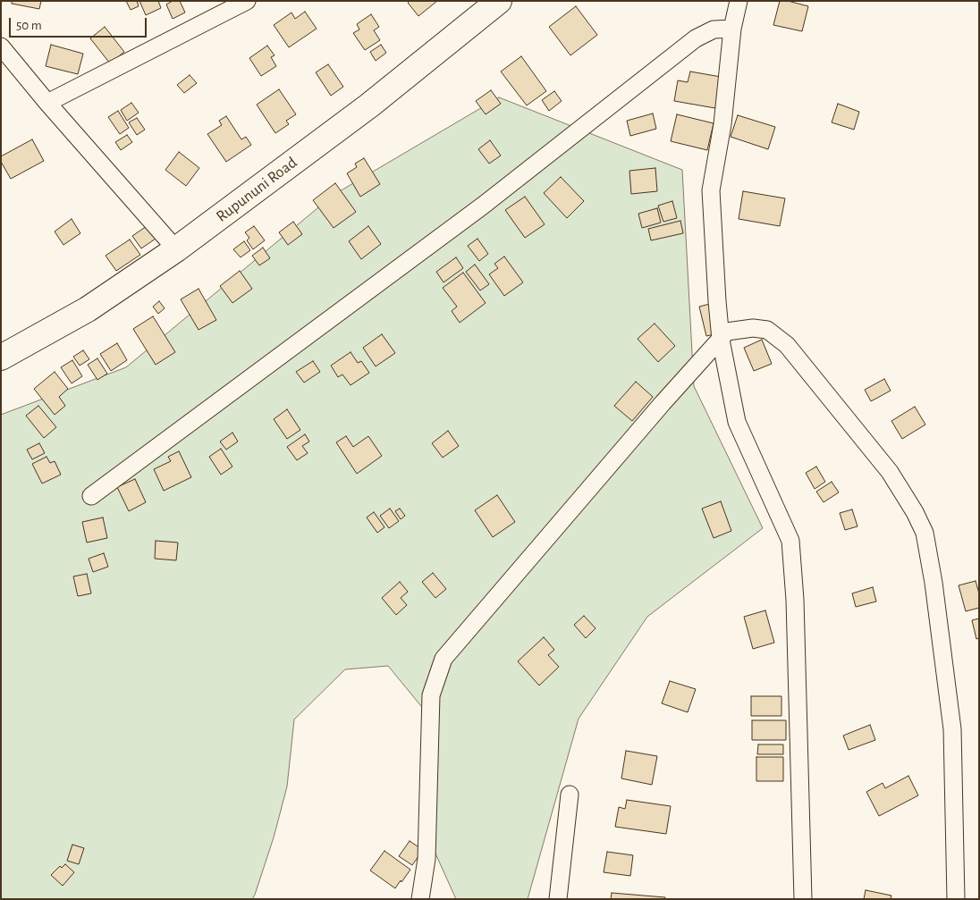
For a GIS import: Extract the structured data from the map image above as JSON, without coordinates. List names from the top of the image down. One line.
{"streets":{"main road":["Rupununi Road"]},"scale_bar":"50 m"}
